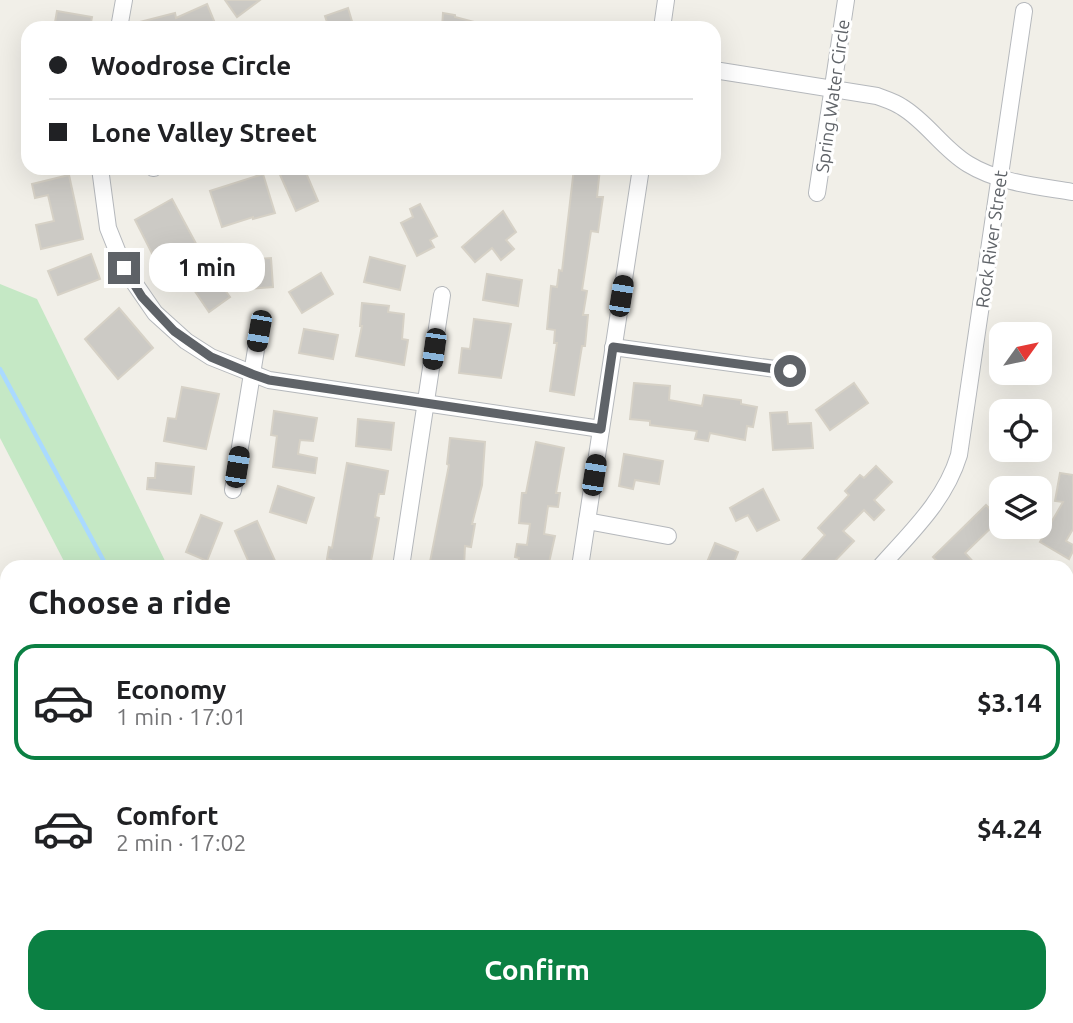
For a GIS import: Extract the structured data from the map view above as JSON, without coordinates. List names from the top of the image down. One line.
{"streets":{"street":["Spring Water Circle","Rock River Street"]},"north":"top right","page":{"banner":["Woodrose Circle","Lone Valley Street"],"bubble":"1 min","heading":"Choose a ride","list":[{"name":"Economy","note":"1 min · 17:01","value":"$3.14"},{"name":"Comfort","note":"2 min · 17:02","value":"$4.24"}],"buttons":"Confirm"}}
